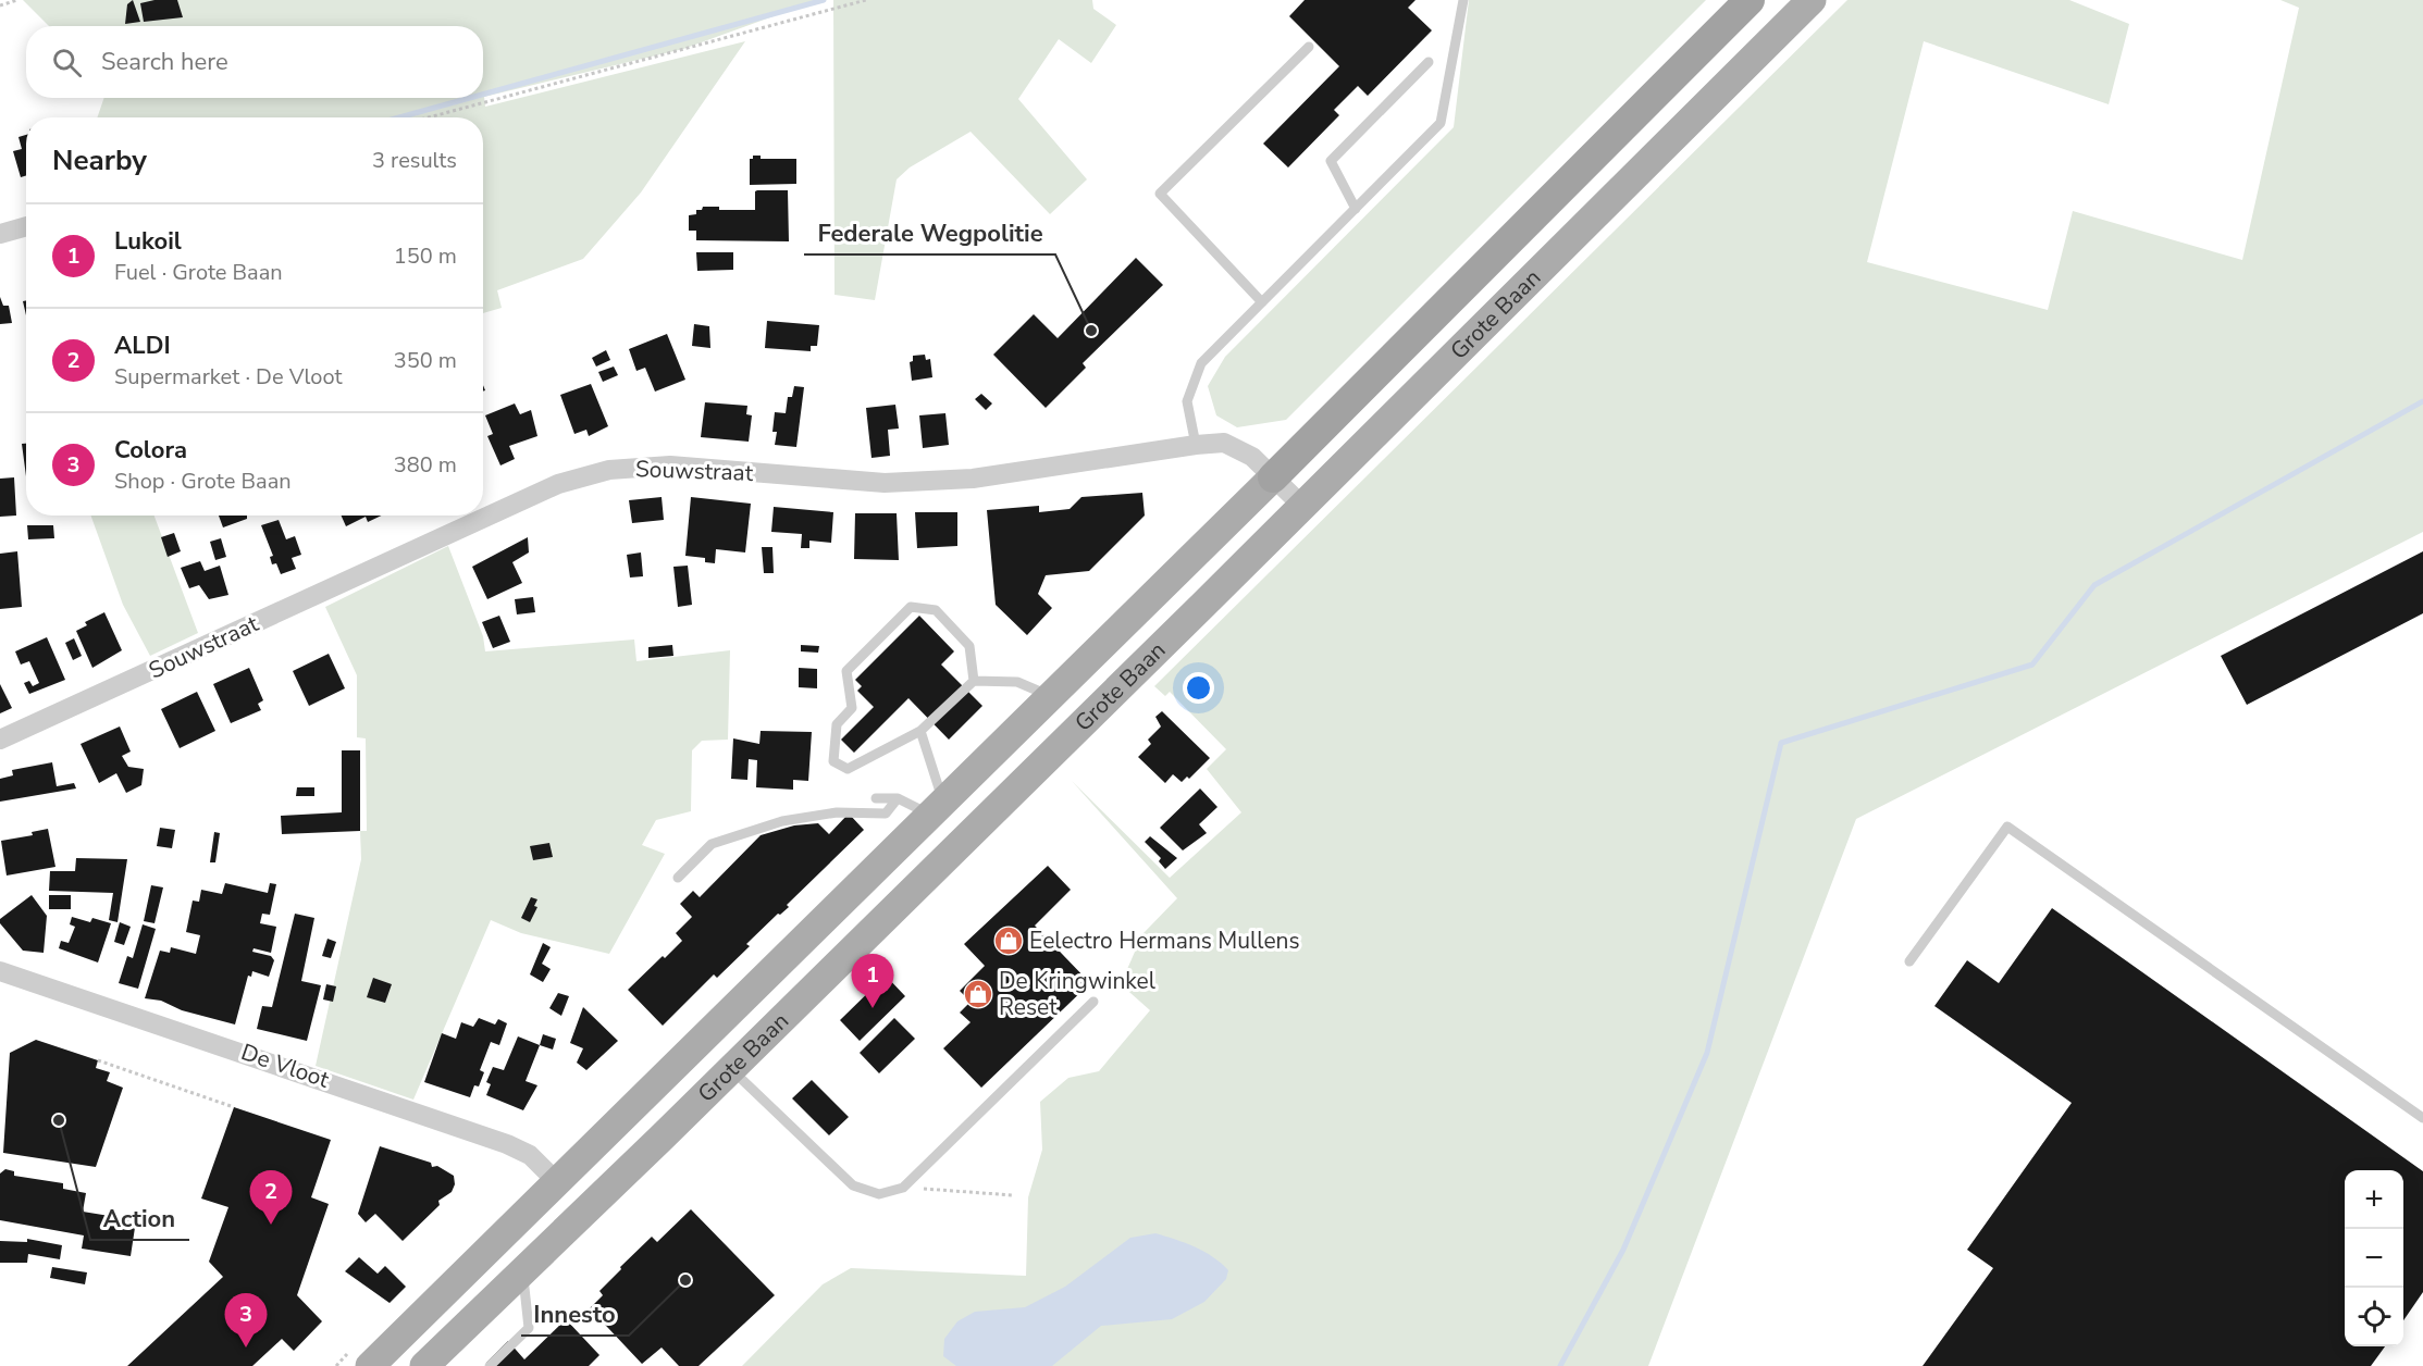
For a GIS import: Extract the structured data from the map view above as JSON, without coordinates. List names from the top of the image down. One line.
{"streets":{"highway":["Grote Baan"],"street":["Souwstraat","De Vloot"]},"crossings":[["Grote Baan","Souwstraat"],["Grote Baan","De Vloot"]],"places":{"other":["Federale Wegpolitie","Action","Innesto"],"shop":["Eelectro Hermans Mullens","De Kringwinkel Reset"]},"page":{"search":"Search here","heading":["Nearby","3 results"],"list":[{"mark":"1","name":"Lukoil","note":"Fuel · Grote Baan","value":"150 m"},{"mark":"2","name":"ALDI","note":"Supermarket · De Vloot","value":"350 m"},{"mark":"3","name":"Colora","note":"Shop · Grote Baan","value":"380 m"}],"pins":["1","2","3"],"map_buttons":["+","−"]}}
